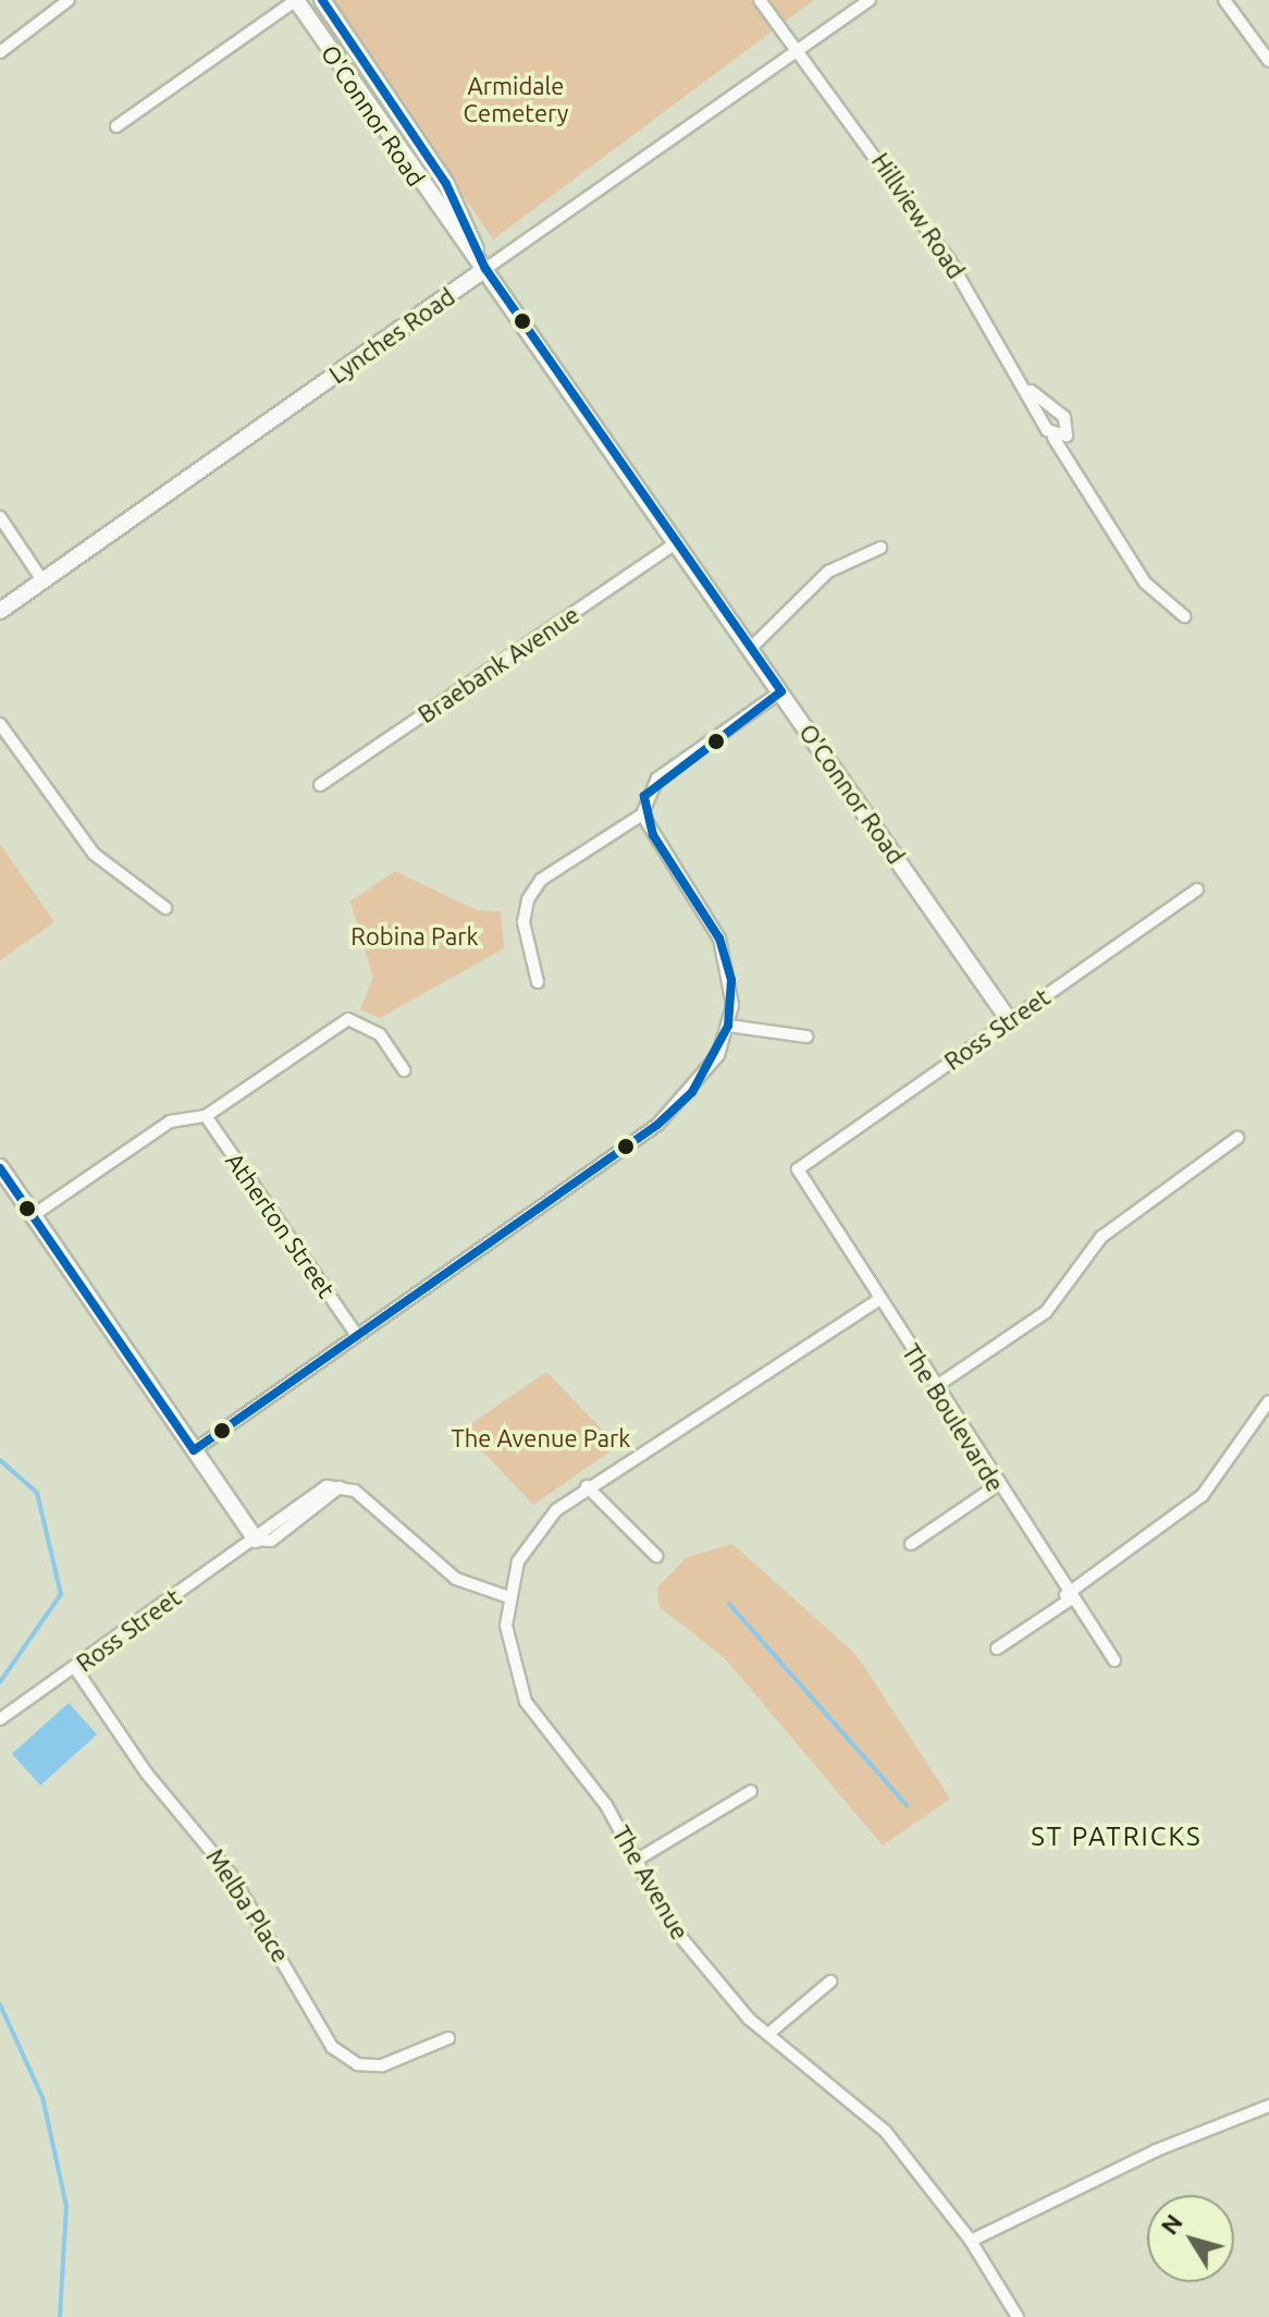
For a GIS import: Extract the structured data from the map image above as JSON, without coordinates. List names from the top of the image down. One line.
{"streets":{"street":["O'Connor Road","Hillview Road","Lynches Road","Braebank Avenue","Ross Street","Atherton Street","The Boulevarde","The Avenue","Melba Place"]},"crossings":[["O'Connor Road","Lynches Road"],["O'Connor Road","Braebank Avenue"],["O'Connor Road","Ross Street"],["Hillview Road","Lynches Road"],["Ross Street","The Boulevarde"],["Ross Street","The Avenue"],["Ross Street","Melba Place"],["The Boulevarde","The Avenue"]],"districts":["ST PATRICKS"],"parks":["Armidale Cemetery","Robina Park","The Avenue Park"],"north":"top left"}
